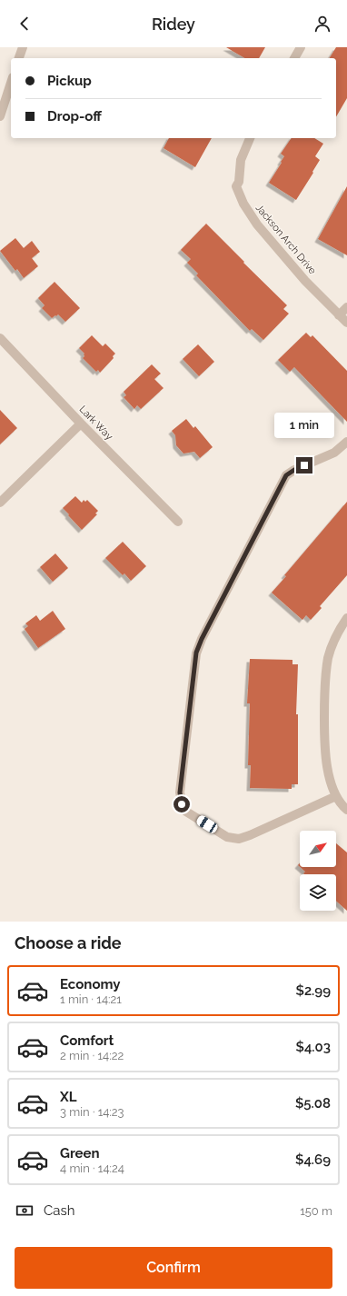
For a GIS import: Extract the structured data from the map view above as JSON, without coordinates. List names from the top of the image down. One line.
{"streets":{"street":["Jackson Arch Drive","Lark Way"]},"north":"top right","page":{"header":"Ridey","banner":["Pickup","Drop-off"],"bubble":"1 min","heading":"Choose a ride","list":[{"name":"Economy","note":"1 min · 14:21","value":"$2.99"},{"name":"Comfort","note":"2 min · 14:22","value":"$4.03"},{"name":"XL","note":"3 min · 14:23","value":"$5.08"},{"name":"Green","note":"4 min · 14:24","value":"$4.69"}],"pay":["Cash","150 m"],"buttons":"Confirm"}}
